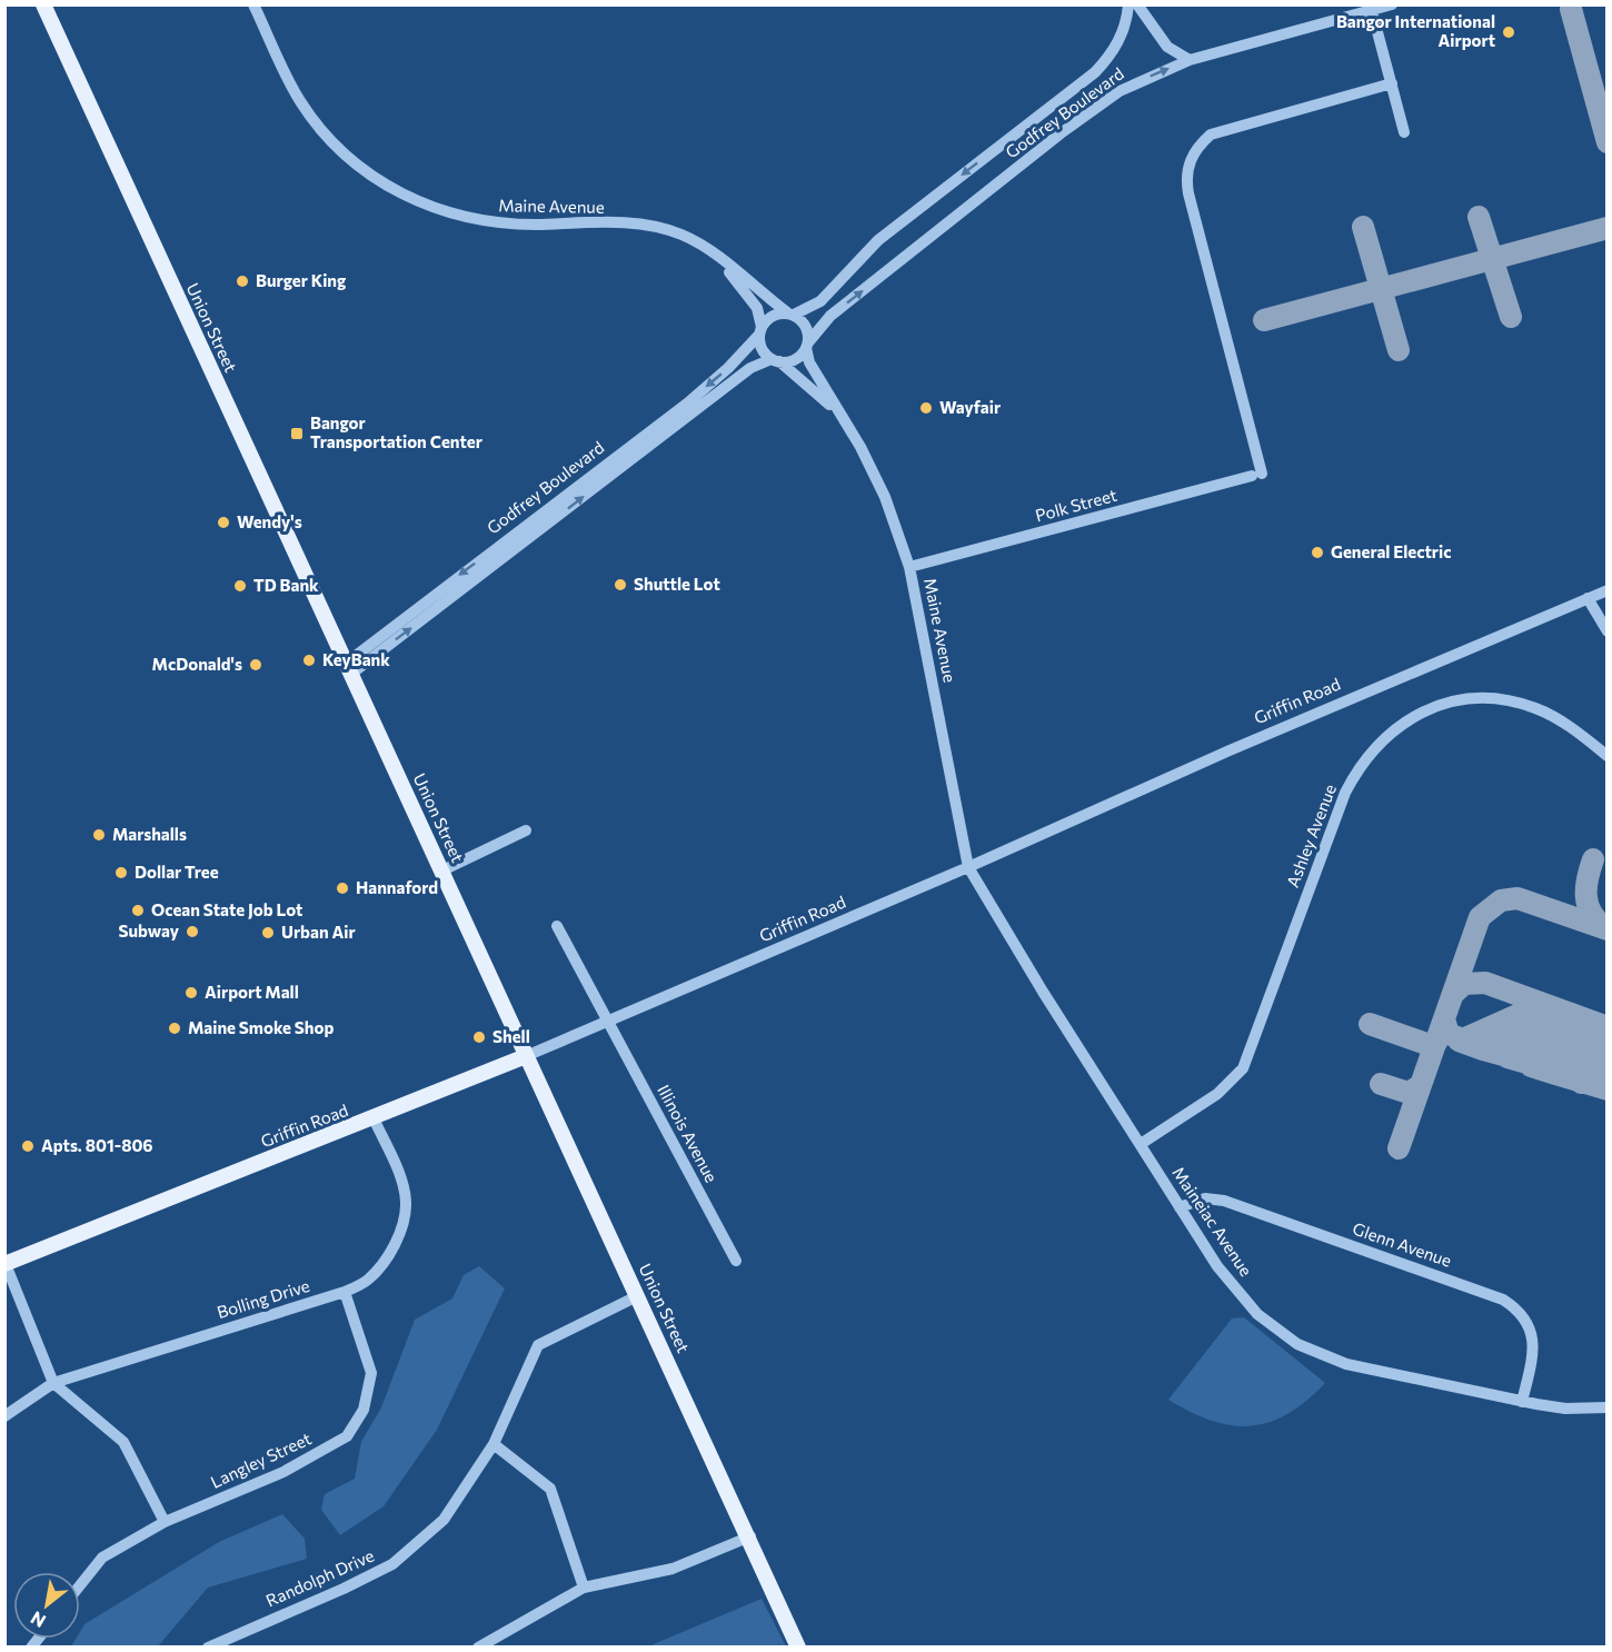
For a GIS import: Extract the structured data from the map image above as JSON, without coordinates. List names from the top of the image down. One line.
{"streets":{"main road":["Union Street","Griffin Road"],"street":["Godfrey Boulevard","Maine Avenue","Polk Street","Ashley Avenue","Illinois Avenue","Maineiac Avenue","Glenn Avenue","Bolling Drive","Langley Street","Randolph Drive"]},"crossings":[["Godfrey Boulevard","Maine Avenue"],["Godfrey Boulevard","Union Street"],["Maine Avenue","Polk Street"],["Maine Avenue","Griffin Road"],["Maine Avenue","Maineiac Avenue"],["Union Street","Griffin Road"],["Union Street","Randolph Drive"],["Griffin Road","Illinois Avenue"],["Griffin Road","Maineiac Avenue"],["Griffin Road","Bolling Drive"],["Ashley Avenue","Maineiac Avenue"],["Maineiac Avenue","Glenn Avenue"],["Bolling Drive","Langley Street"]],"places":{"other":["Bangor International Airport","Burger King","Wayfair","Wendy's","General Electric","Shuttle Lot","TD Bank","KeyBank","McDonald's","Marshalls","Dollar Tree","Hannaford","Ocean State Job Lot","Subway","Urban Air","Airport Mall","Maine Smoke Shop","Shell","Apts. 801-806"],"transit":["Bangor Transportation Center"]},"north":"bottom left"}
